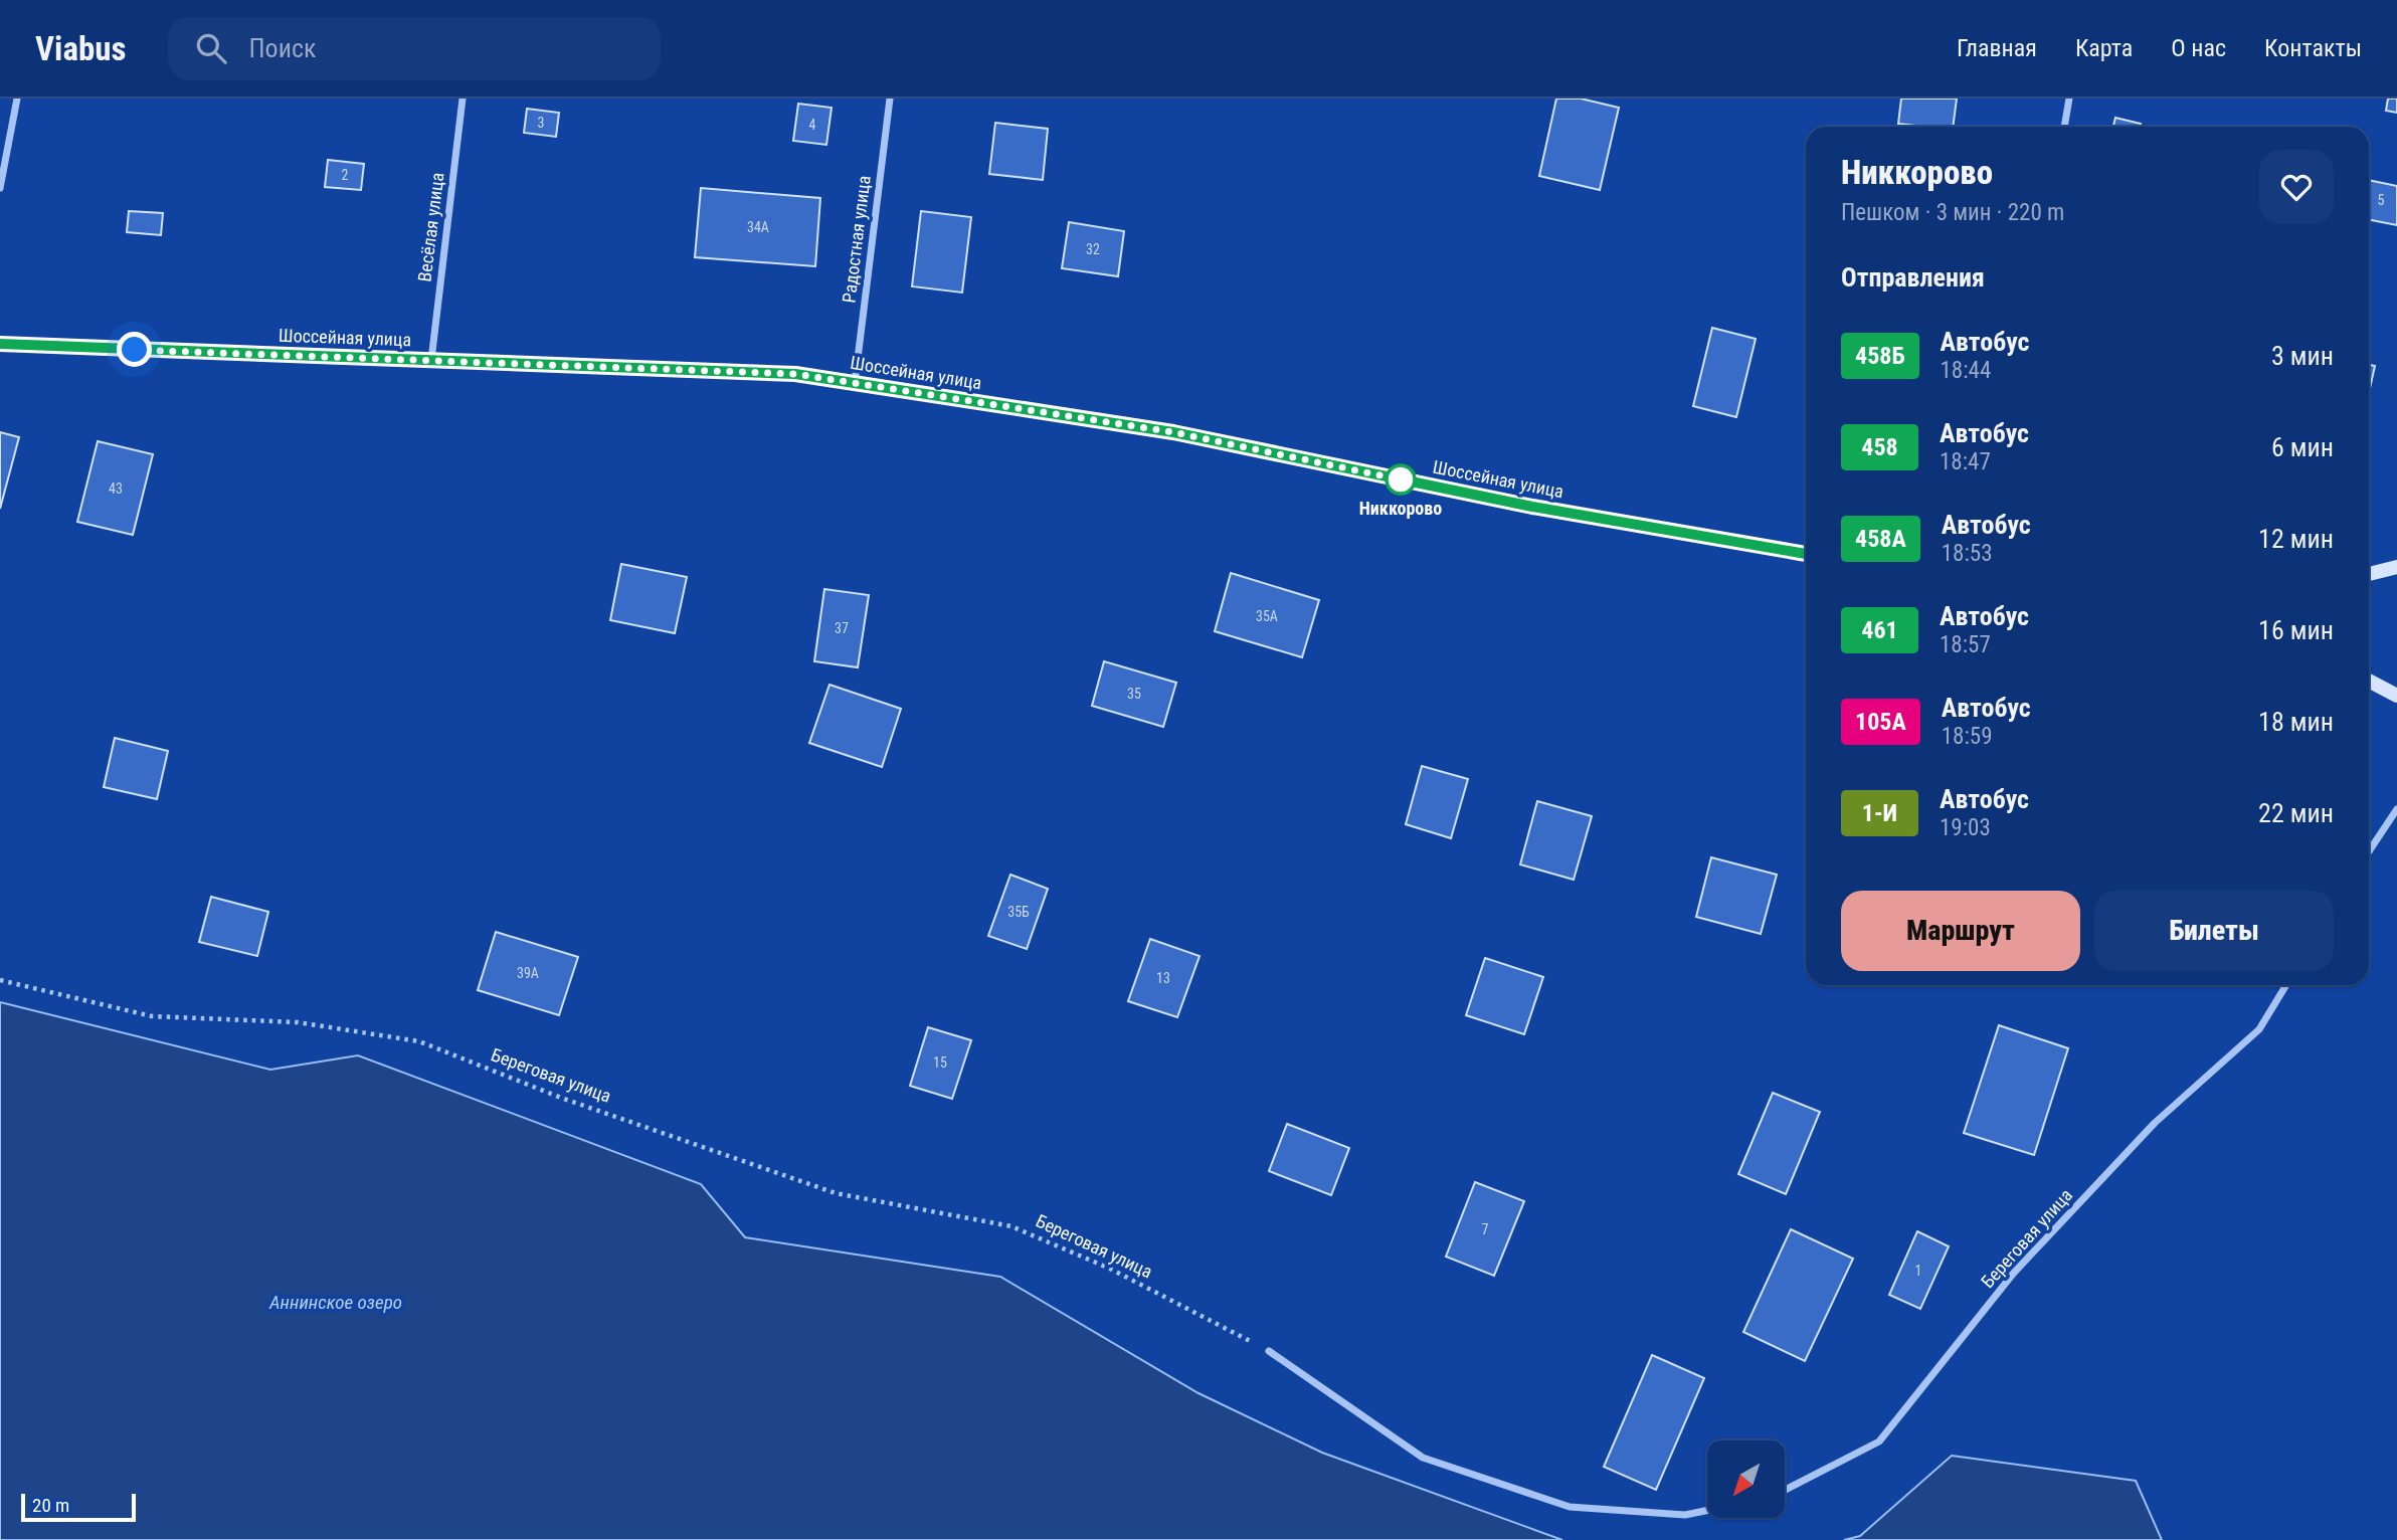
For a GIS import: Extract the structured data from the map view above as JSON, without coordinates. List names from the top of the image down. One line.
{"streets":{"main road":["Шоссейная улица"],"street":["Весёлая улица","Радостная улица","Береговая улица"]},"crossings":[["Весёлая улица","Шоссейная улица"],["Радостная улица","Шоссейная улица"]],"water":["Аннинское озеро"],"places":["Никкорово"],"lines":["bus line 458Б"],"house_numbers":["3","4","2","5","34А","32","43","35А","37","35","35Б","39А","13","15","7","1"],"scale_bar":"20 m","north":"bottom left","page":{"header":"Viabus","search":"Поиск","nav":["Главная","Карта","О нас","Контакты"],"heading":[["Никкорово","Пешком · 3 мин · 220 m"],"Отправления"],"list":[{"mark":"458Б","name":"Автобус","note":"18:44","value":"3 мин"},{"mark":"458","name":"Автобус","note":"18:47","value":"6 мин"},{"mark":"458А","name":"Автобус","note":"18:53","value":"12 мин"},{"mark":"461","name":"Автобус","note":"18:57","value":"16 мин"},{"mark":"105А","name":"Автобус","note":"18:59","value":"18 мин"},{"mark":"1-И","name":"Автобус","note":"19:03","value":"22 мин"}],"buttons":["Маршрут","Билеты"],"scale":"20 m"}}
